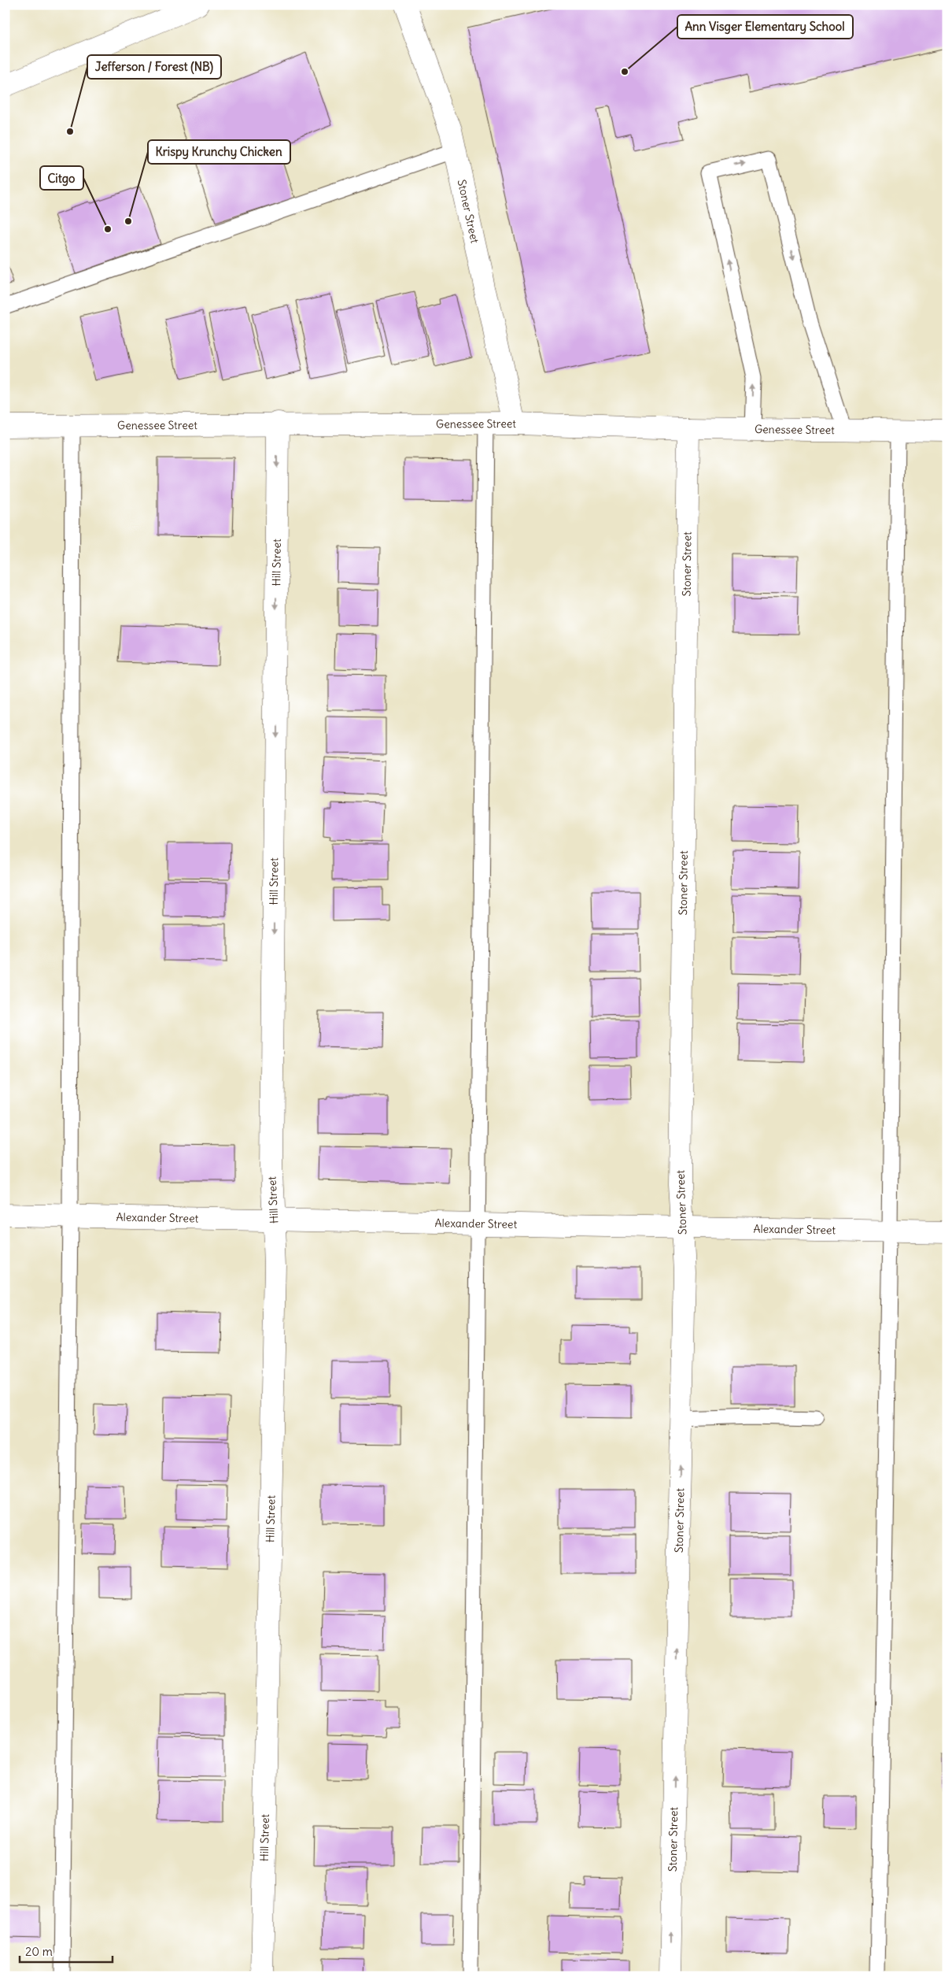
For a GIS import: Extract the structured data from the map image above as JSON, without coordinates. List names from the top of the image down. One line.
{"streets":{"street":["Stoner Street","Genessee Street","Hill Street","Alexander Street"]},"crossings":[["Stoner Street","Genessee Street"],["Stoner Street","Alexander Street"],["Genessee Street","Hill Street"],["Hill Street","Alexander Street"]],"one_way":["Hill Street"],"places":["Ann Visger Elementary School","Jefferson / Forest (NB)","Krispy Krunchy Chicken","Citgo"],"scale_bar":"20 m"}
